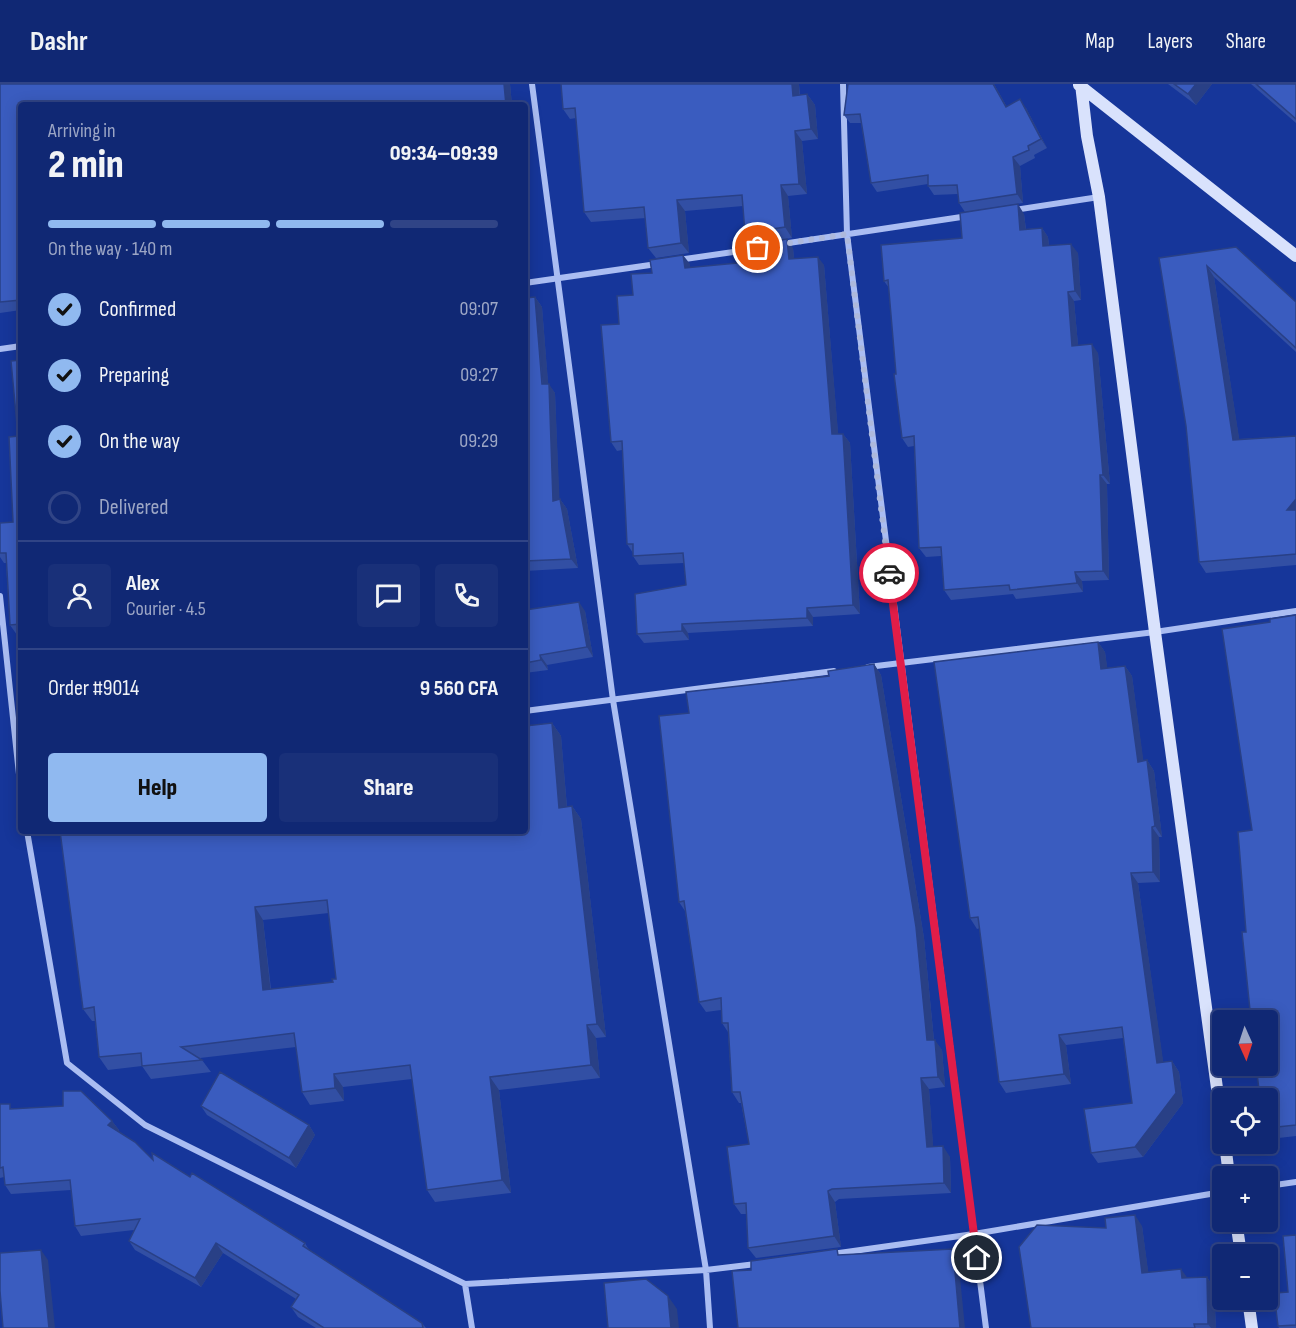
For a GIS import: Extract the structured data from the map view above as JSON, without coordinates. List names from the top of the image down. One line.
{"north":"bottom","page":{"header":"Dashr","nav":["Map","Layers","Share"],"heading":["2 min","Arriving in","09:34–09:39"],"panel":["Alex","Courier · 4.5","Order #9014","9 560 CFA"],"bar":"On the way · 140 m","list":[["Confirmed","09:07"],["Preparing","09:27"],["On the way","09:29"],"Delivered"],"buttons":["Help","Share"],"map_buttons":["+","−"]}}
